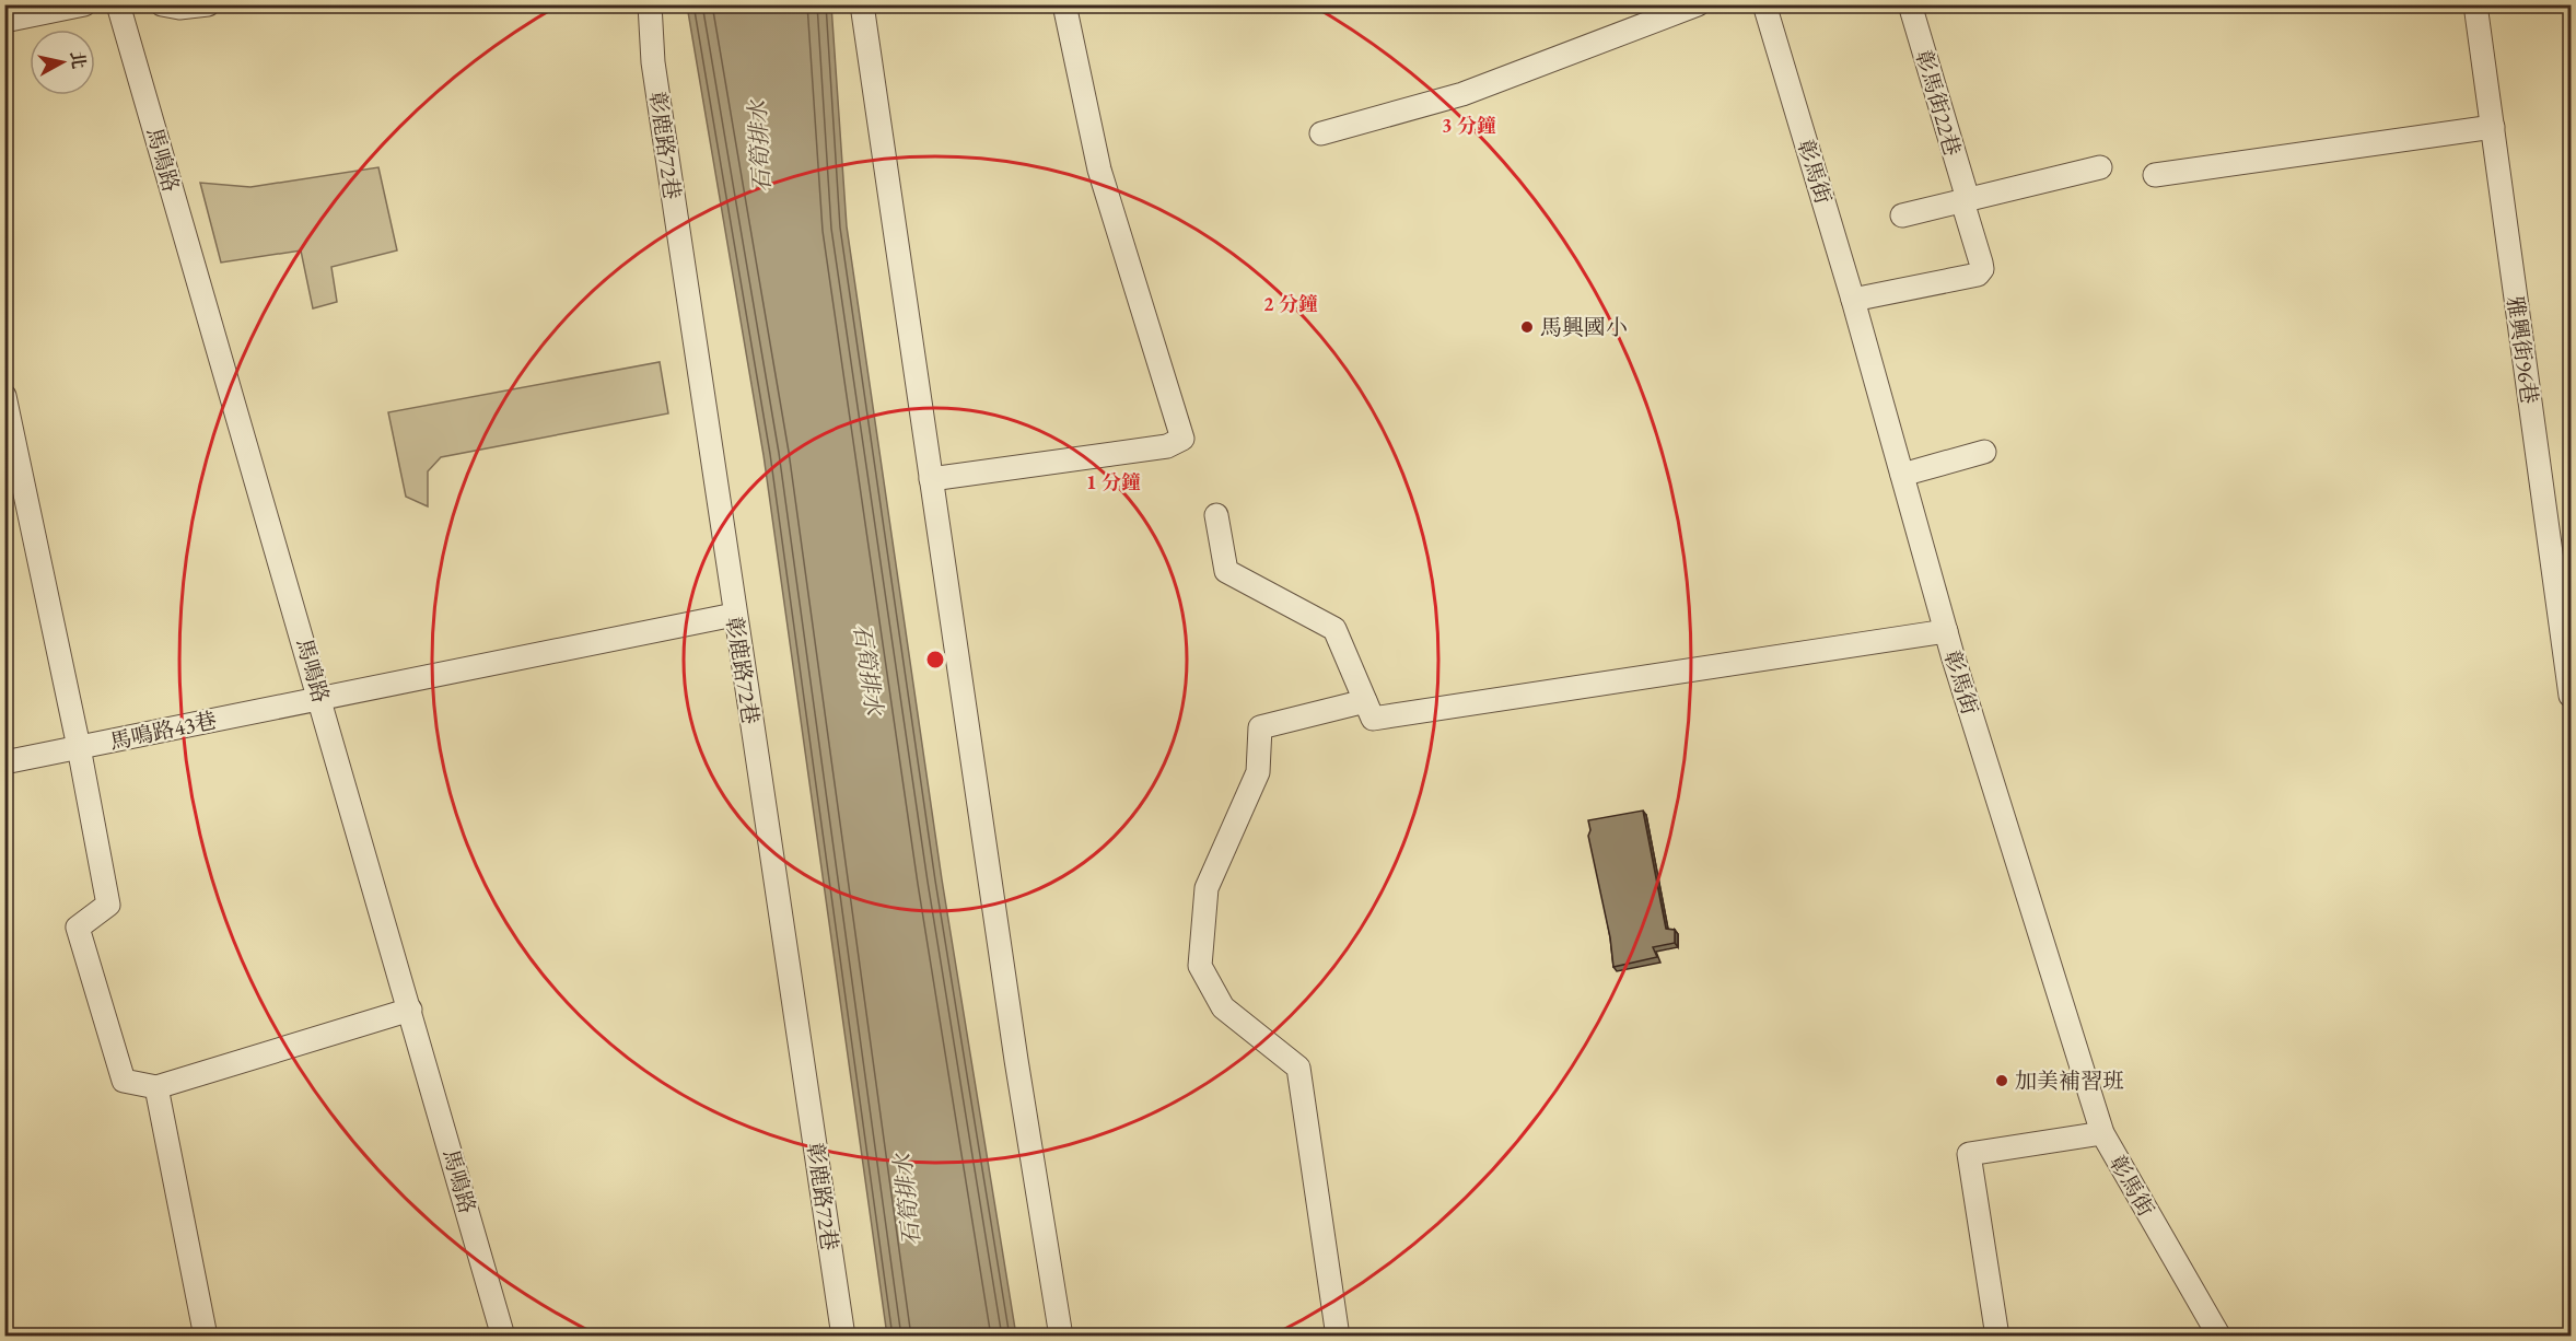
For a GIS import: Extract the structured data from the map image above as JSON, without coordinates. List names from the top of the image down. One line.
{"streets":{"street":["彰馬街22巷","彰鹿路72巷","馬鳴路","彰馬街","雅興街96巷","馬鳴路43巷"]},"crossings":[["彰馬街22巷","彰馬街"],["彰鹿路72巷","馬鳴路43巷"],["馬鳴路","馬鳴路43巷"]],"water":["石筍排水"],"places":["馬興國小","加美補習班"],"north":"right","rings":["3 分鐘","2 分鐘","1 分鐘"]}
